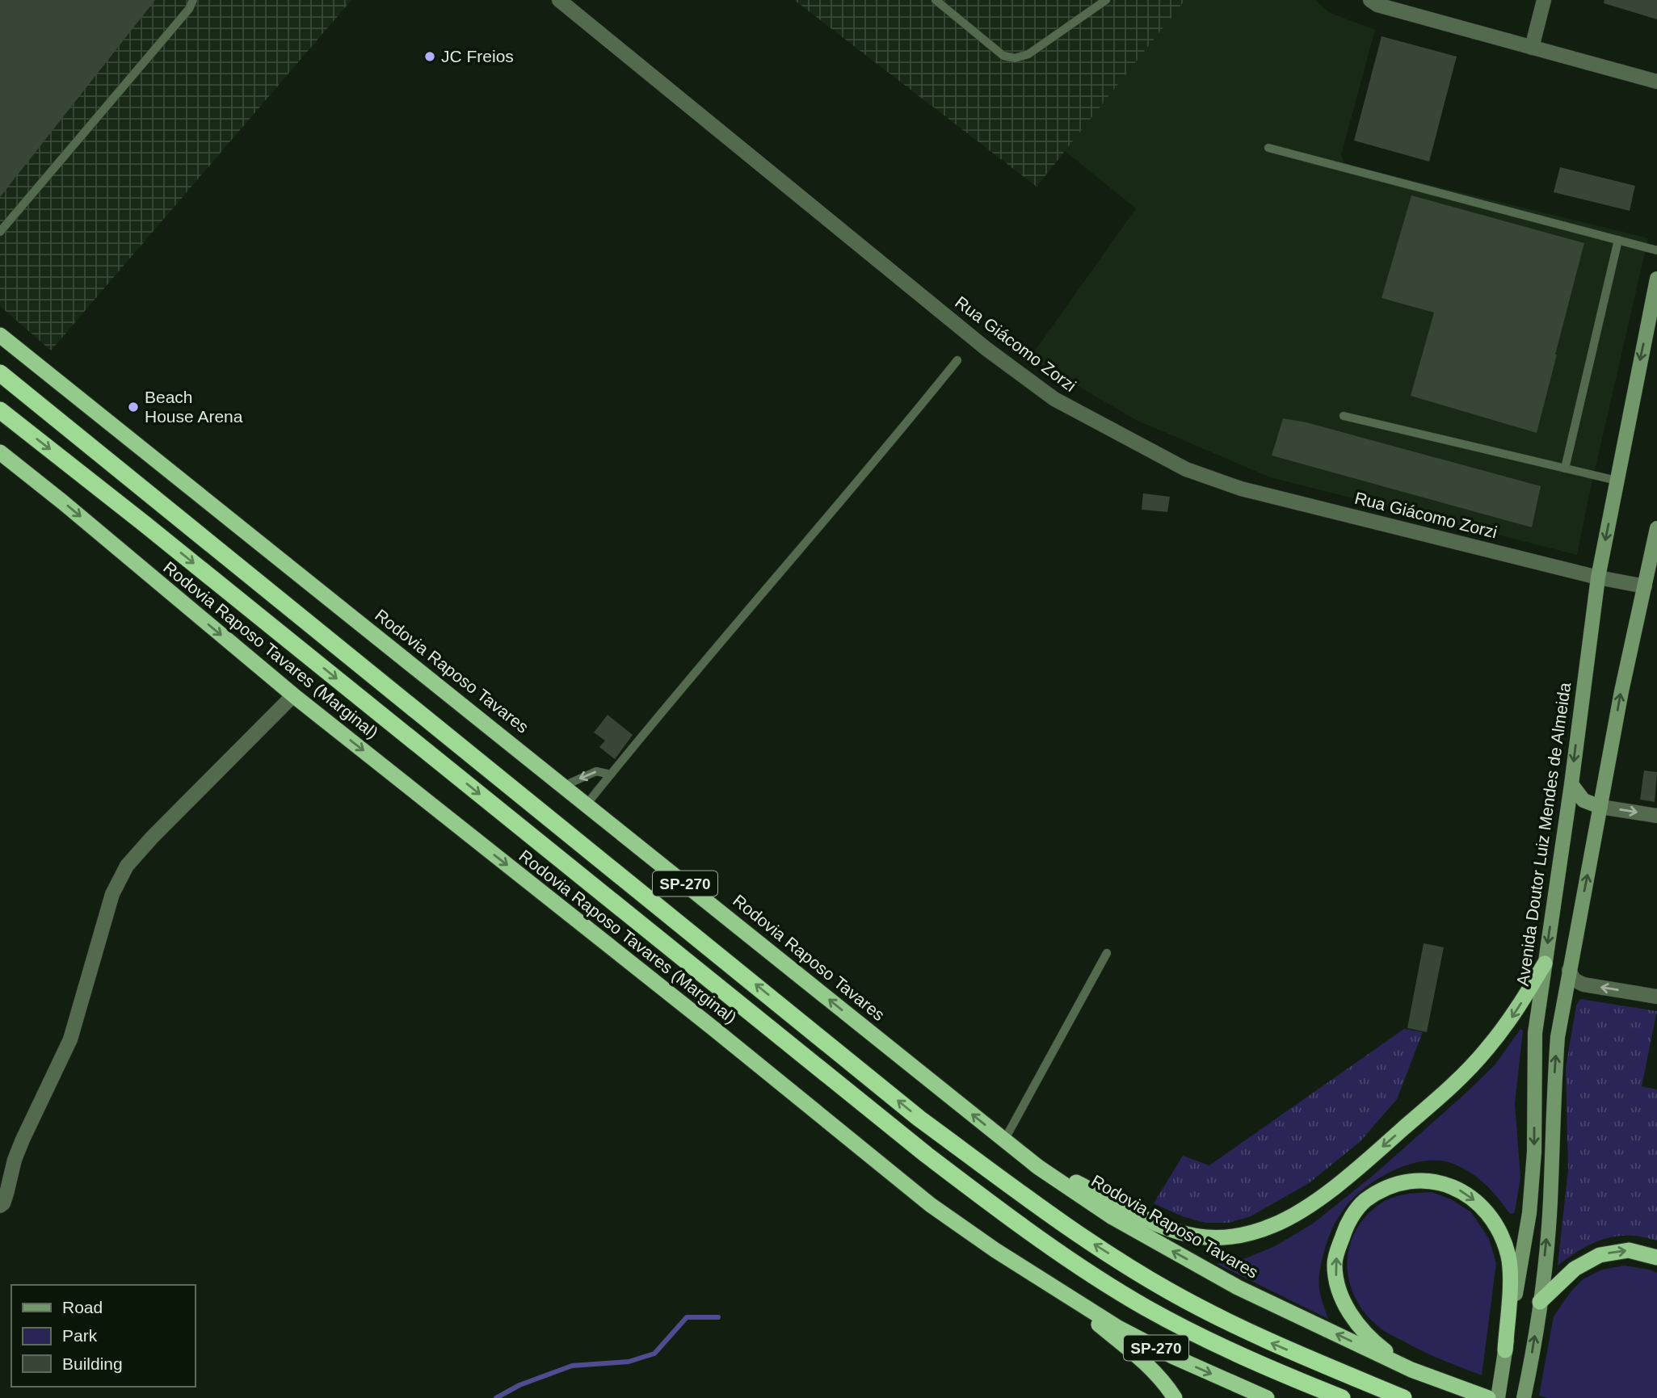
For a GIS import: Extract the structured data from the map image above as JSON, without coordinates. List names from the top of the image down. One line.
{"streets":{"highway":["Rodovia Raposo Tavares (Marginal)","Rodovia Raposo Tavares","SP-270"],"main road":["Avenida Doutor Luiz Mendes de Almeida"],"street":["Rua Giácomo Zorzi"]},"crossings":[["Rua Giácomo Zorzi","Avenida Doutor Luiz Mendes de Almeida"]],"places":["JC Freios","Beach House Arena"],"legend":["Road","Park","Building"]}
